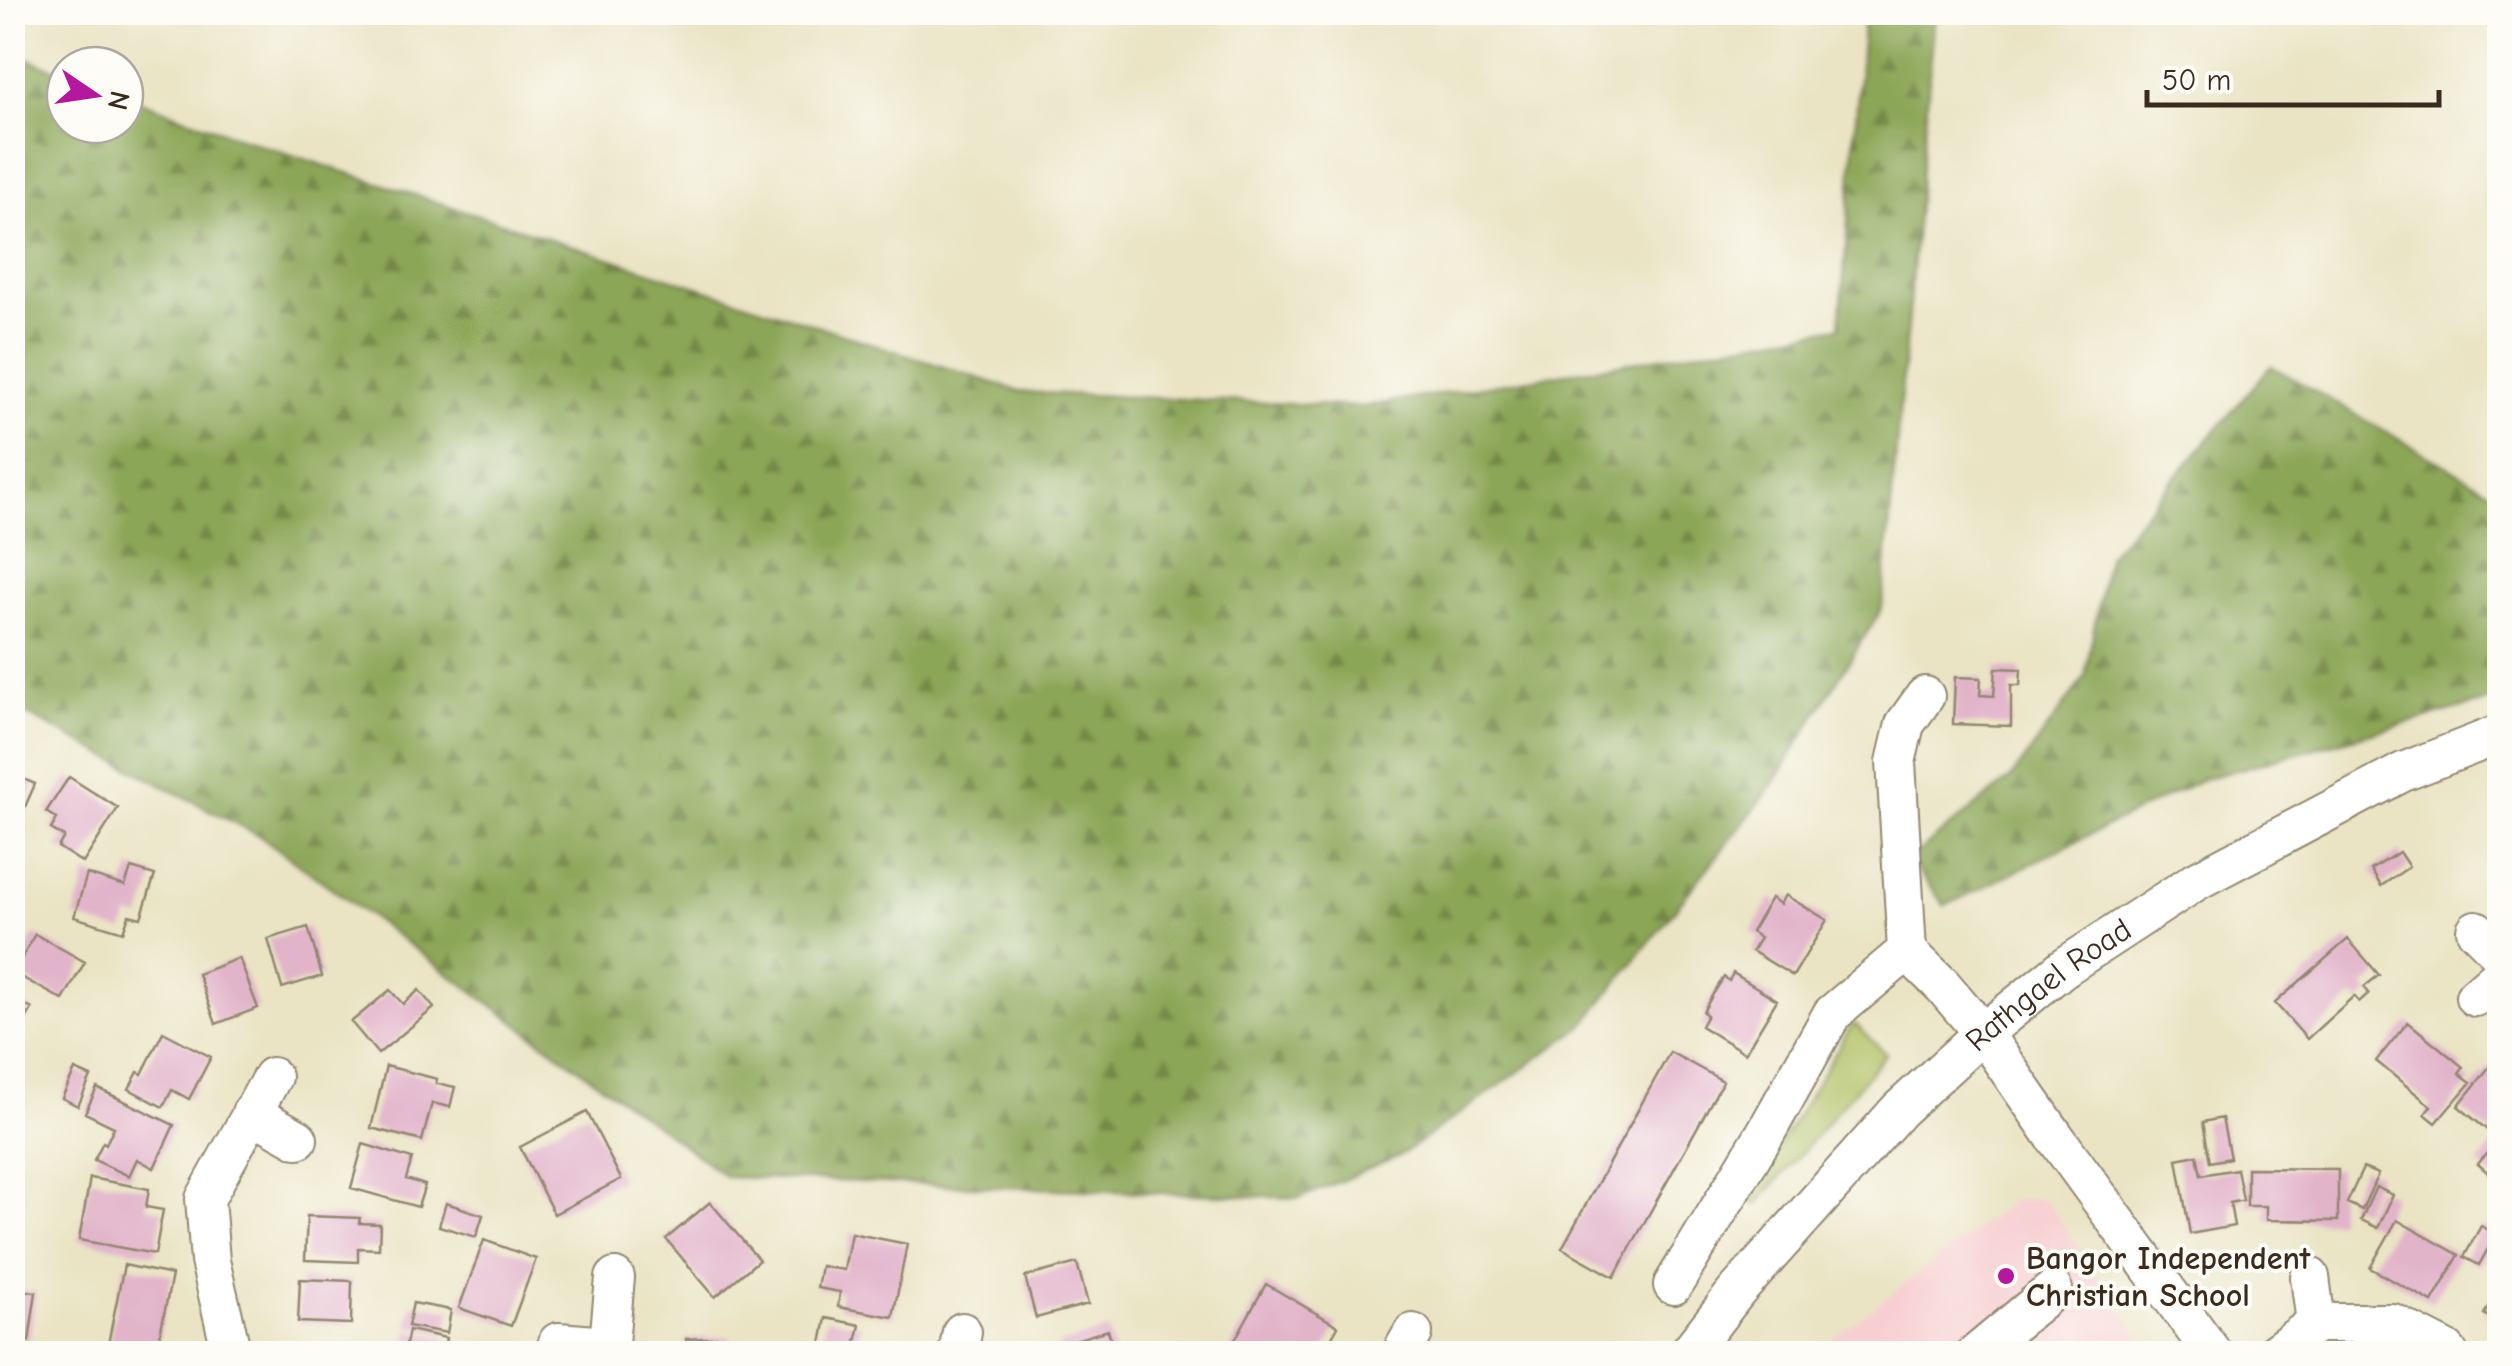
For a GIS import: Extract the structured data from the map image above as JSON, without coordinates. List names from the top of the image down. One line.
{"streets":{"street":["Rathgael Road"]},"places":["Bangor Independent Christian School"],"scale_bar":"50 m","north":"right"}
